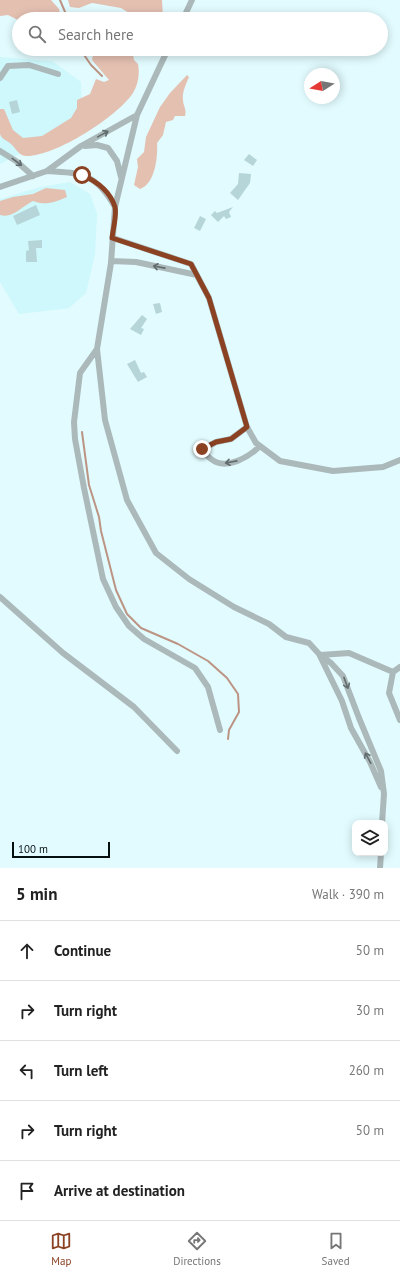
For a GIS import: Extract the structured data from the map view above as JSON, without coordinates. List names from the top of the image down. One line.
{"scale_bar":"100 m","north":"left","page":{"search":"Search here","scale":"100 m","heading":["5 min","Walk · 390 m"],"list":[["Continue","50 m"],["Turn right","30 m"],["Turn left","260 m"],["Turn right","50 m"],"Arrive at destination"],"nav":["Map","Directions","Saved"]}}
